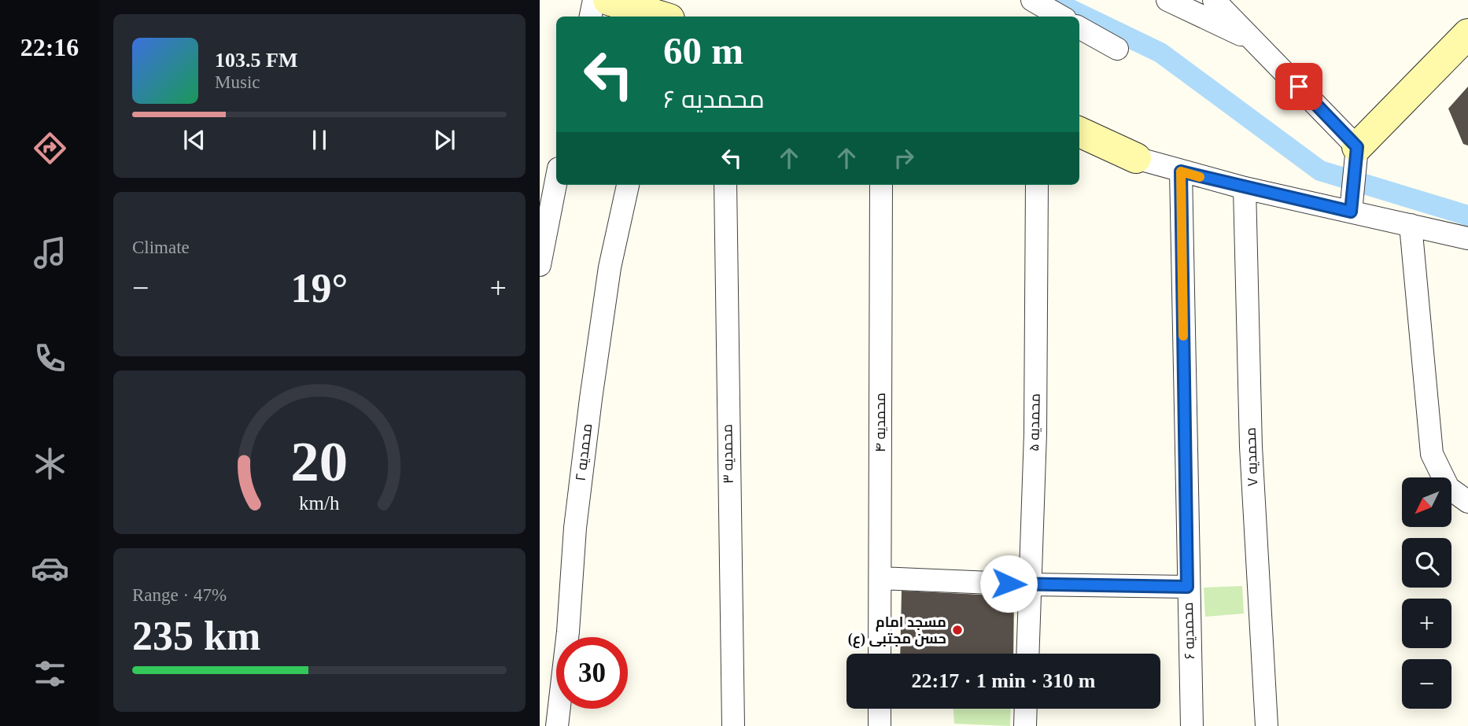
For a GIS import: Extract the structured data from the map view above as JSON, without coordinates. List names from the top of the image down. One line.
{"streets":{"street":["محمدیه ۴","محمدیه ۵","محمدیه ۲","محمدیه ۳","محمدیه ۷","محمدیه ۶"]},"places":["مسجد امام حسن مجتبی (ع)"],"north":"bottom left","page":{"tabs":"22:16","turn":["60 m","محمدیه ۶"],"song":["103.5 FM","Music"],"tile":["Climate",["Range · 47%","235 km"]],"heat":["−","19°","+"],"map_buttons":["+","−"],"limit":"30","trip":"22:17 · 1 min · 310 m","gauge":["20","km/h"]}}
